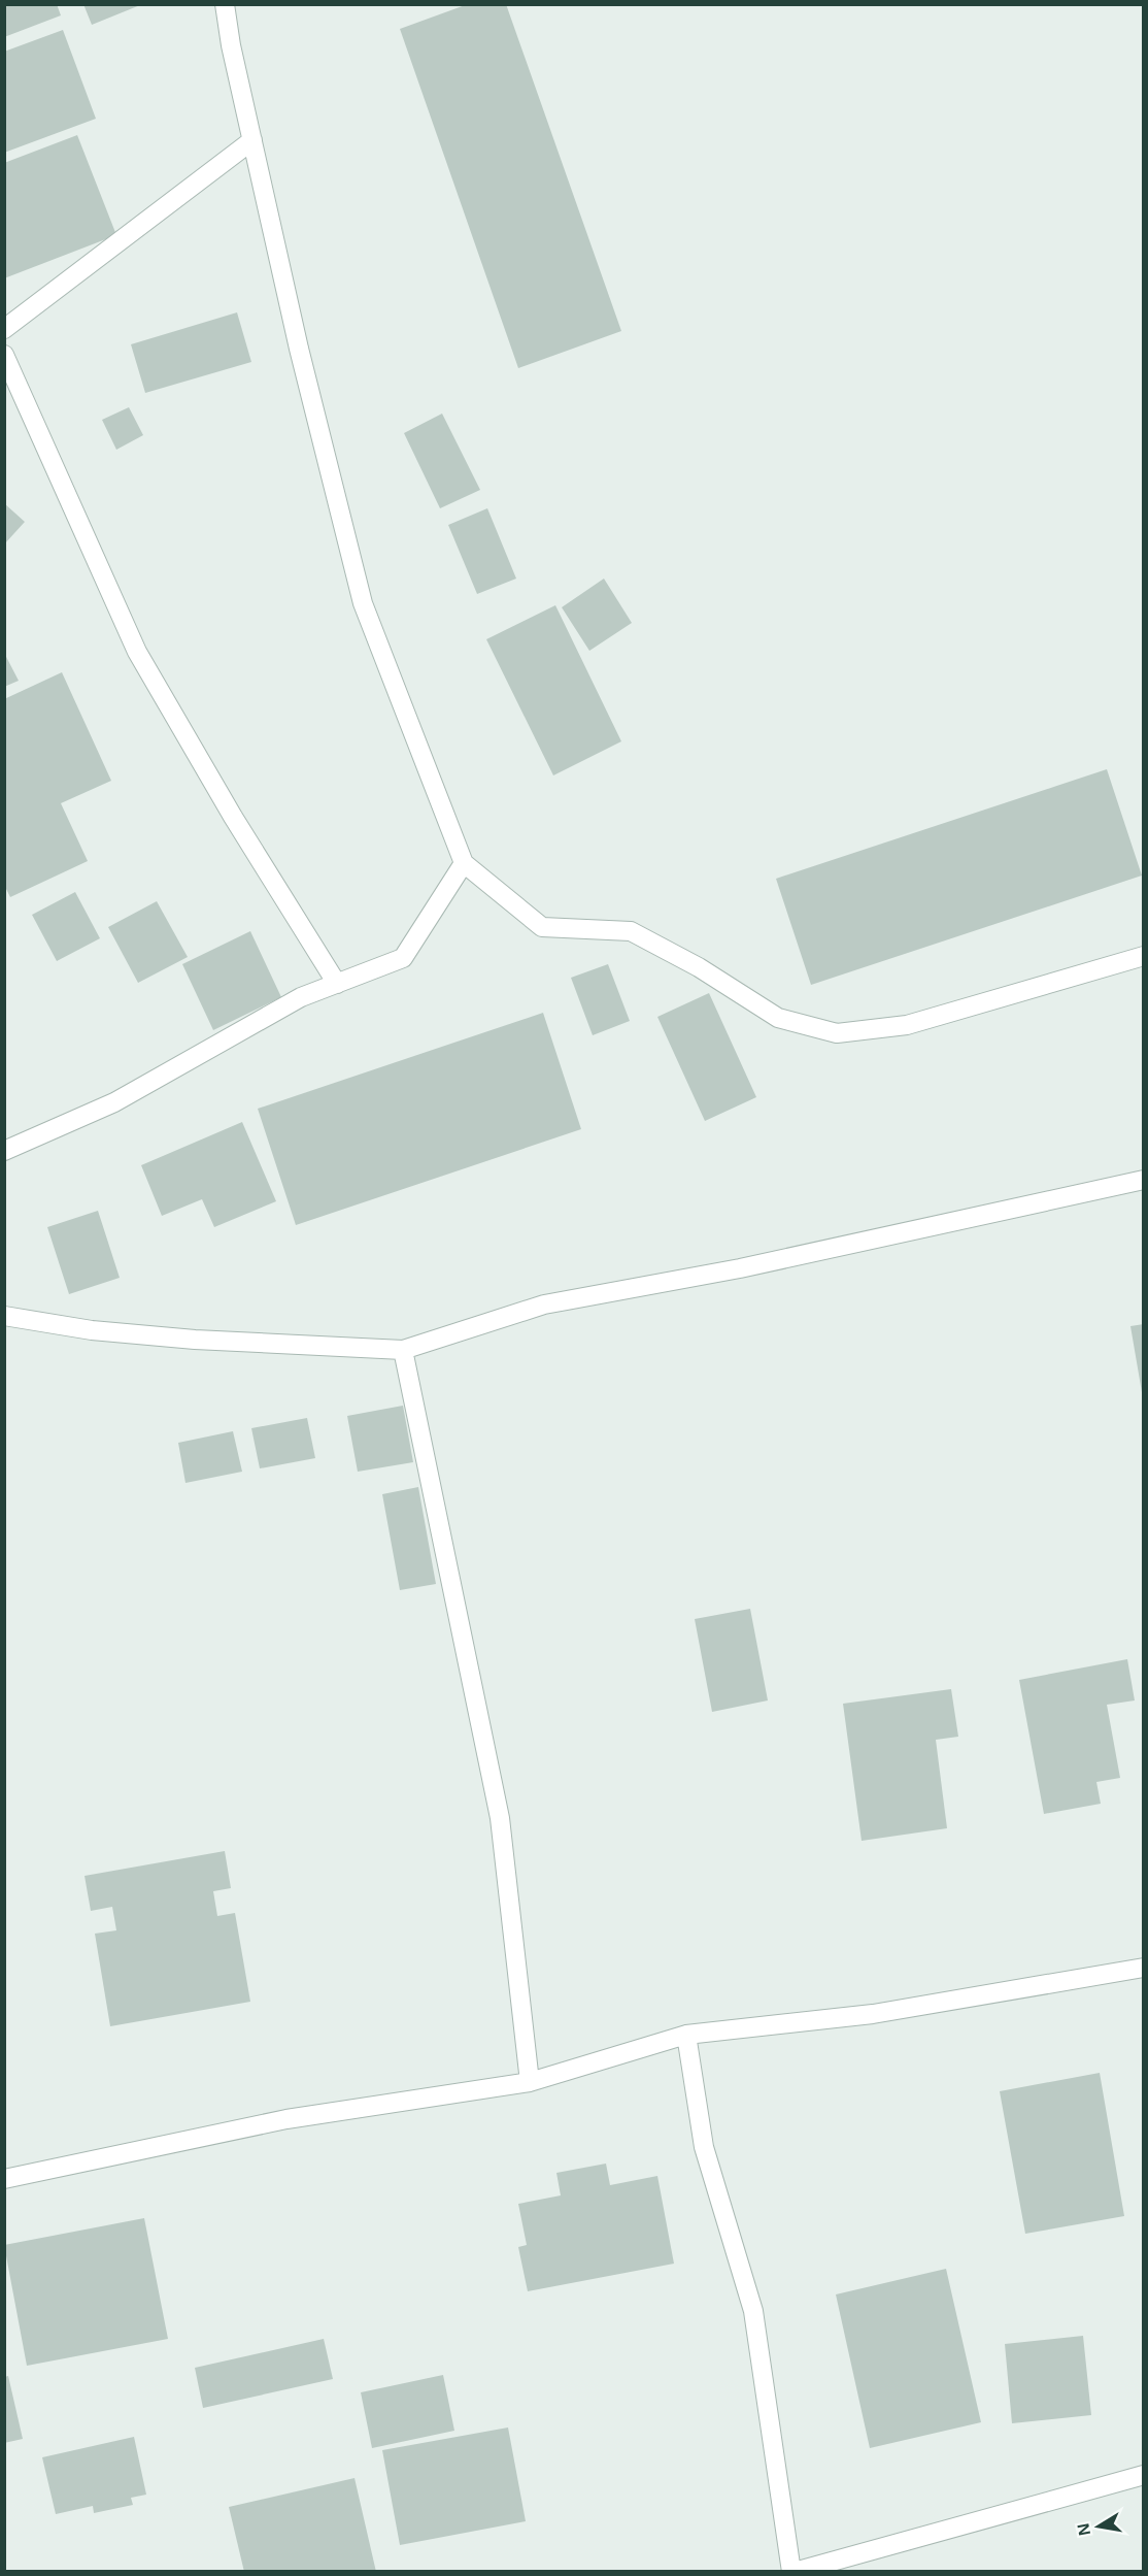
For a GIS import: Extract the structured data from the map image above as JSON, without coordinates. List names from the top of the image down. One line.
{"north":"left"}
